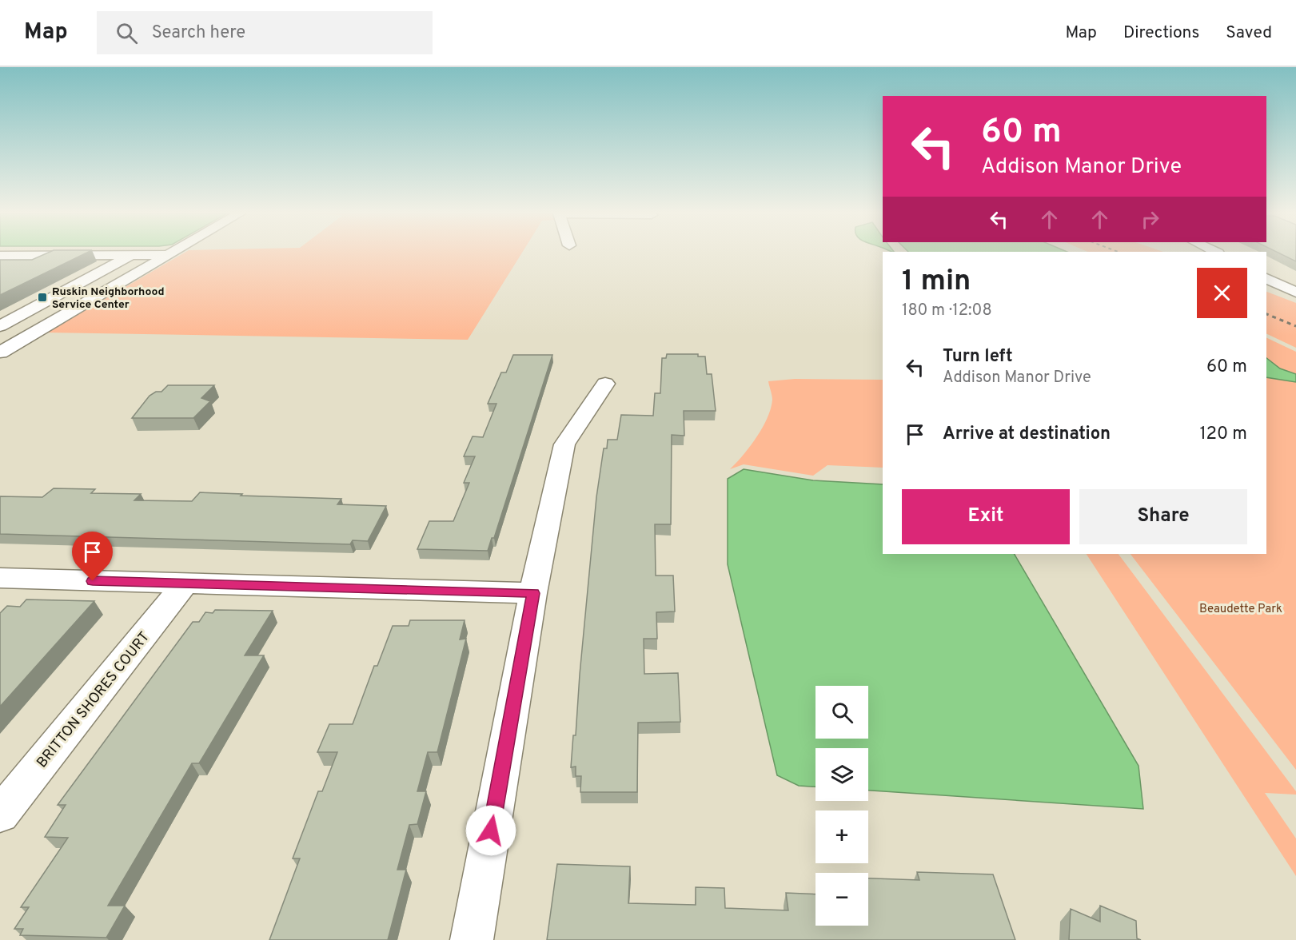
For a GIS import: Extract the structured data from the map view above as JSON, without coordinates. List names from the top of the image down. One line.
{"streets":{"street":["BRITTON SHORES COURT"]},"parks":["Beaudette Park"],"places":{"transit":["Ruskin Neighborhood Service Center"]},"page":{"header":"Map","search":"Search here","nav":["Map","Directions","Saved"],"turn":["60 m","Addison Manor Drive"],"heading":["1 min","180 m · 12:08"],"list":[{"name":"Turn left","note":"Addison Manor Drive","value":"60 m"},{"name":"Arrive at destination","value":"120 m"}],"buttons":["Exit","Share"],"map_buttons":["+","−"]}}
